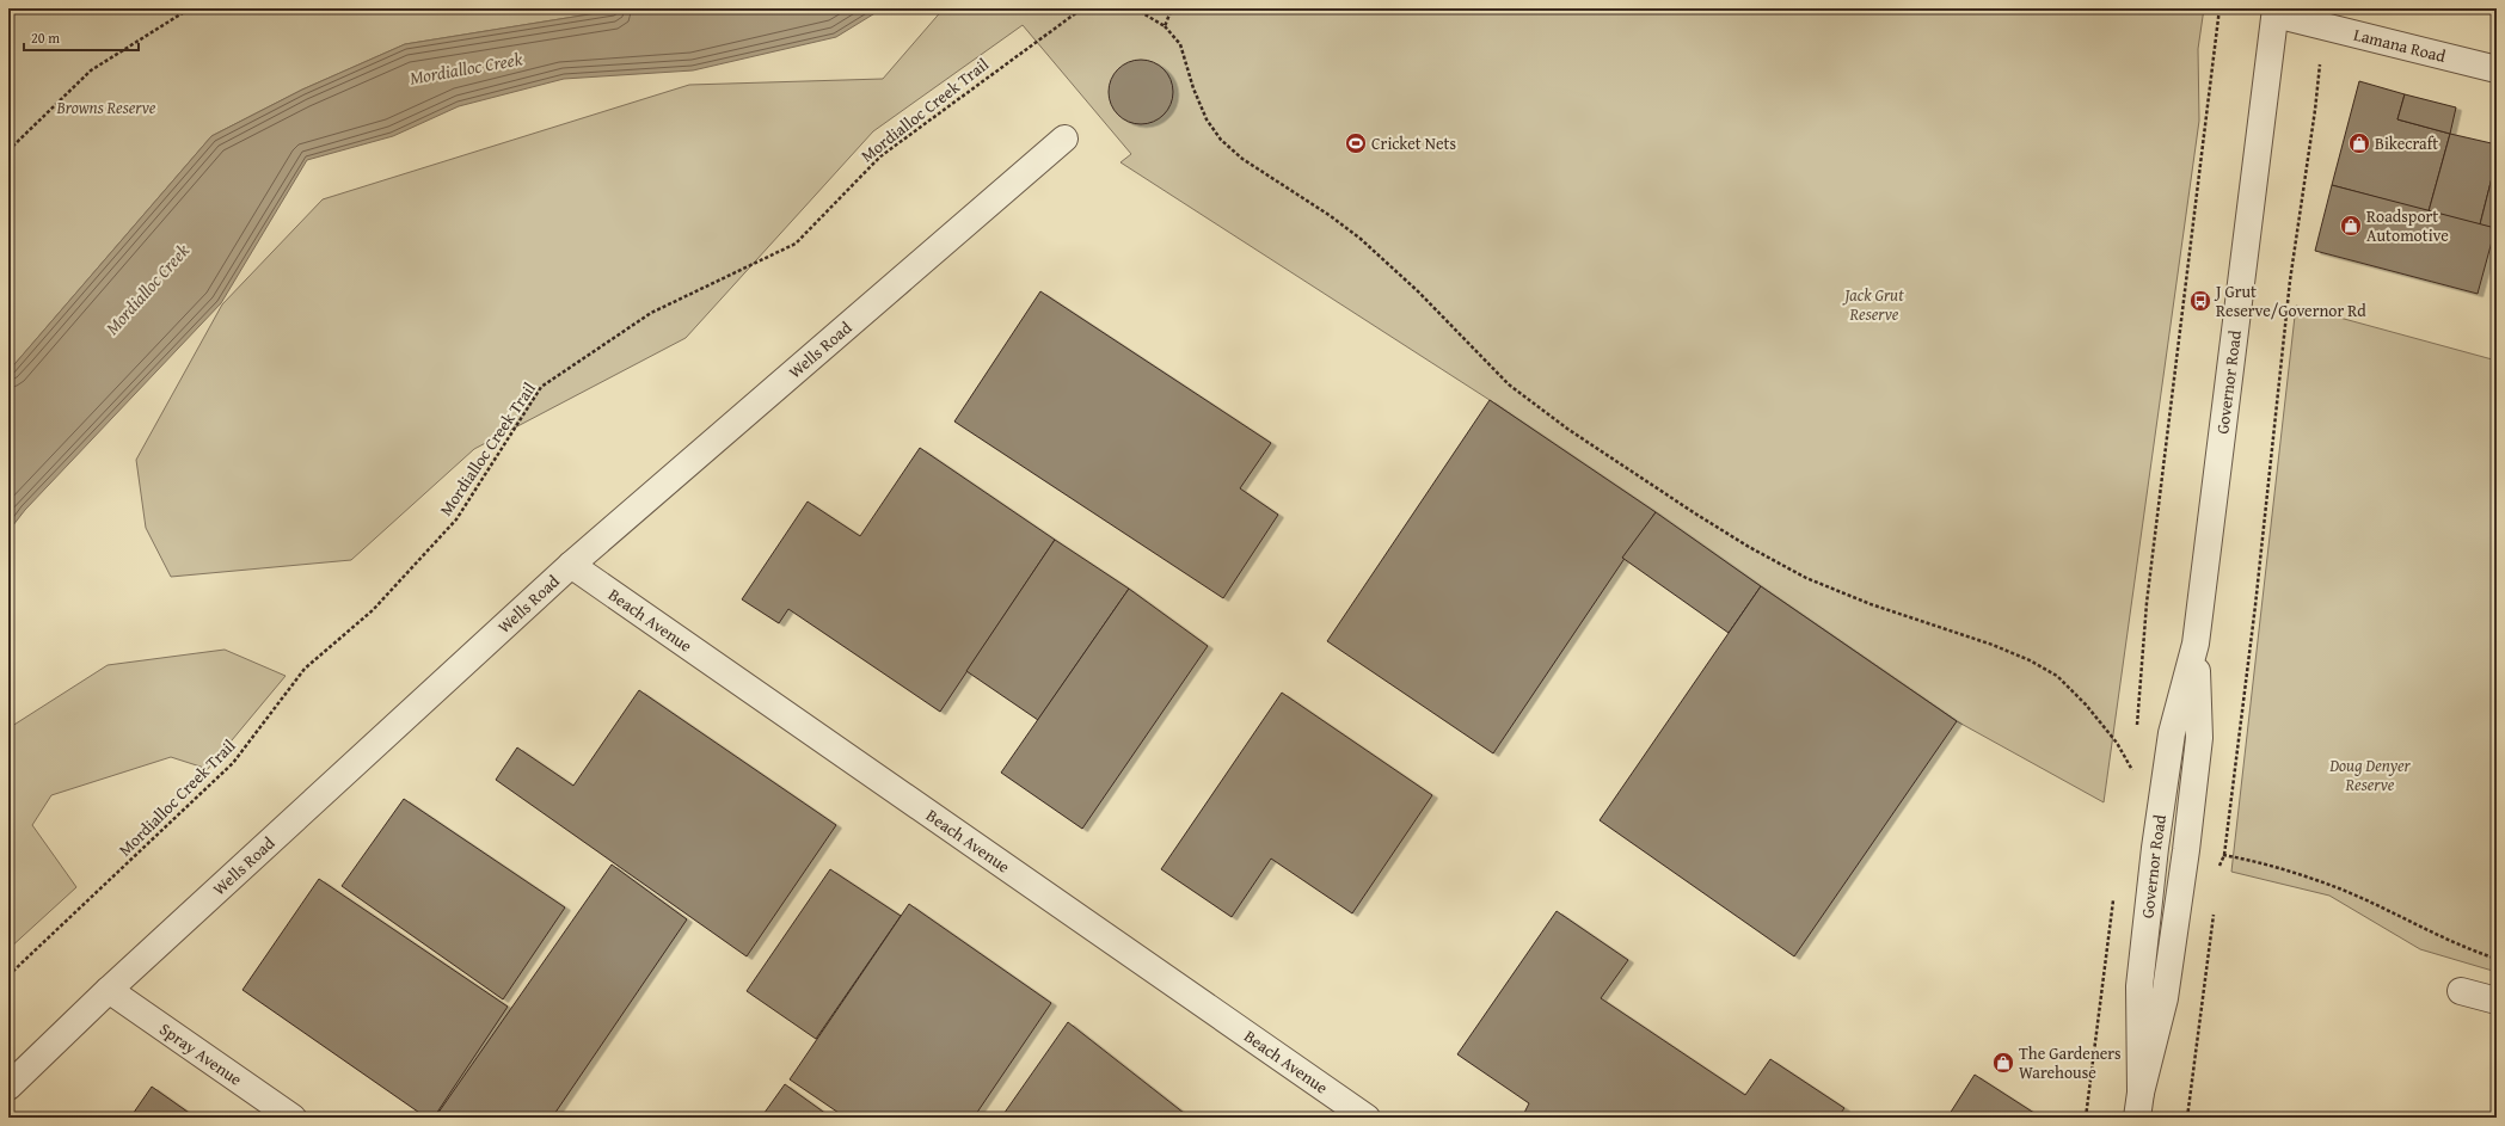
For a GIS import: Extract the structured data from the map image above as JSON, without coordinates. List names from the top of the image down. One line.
{"streets":{"street":["Lamana Road","Wells Road","Governor Road","Beach Avenue","Spray Avenue"],"path":["Mordialloc Creek Trail"]},"crossings":[["Lamana Road","Governor Road"],["Wells Road","Beach Avenue"],["Wells Road","Spray Avenue"]],"water":["Mordialloc Creek"],"parks":["Browns Reserve","Jack Grut Reserve","Doug Denyer Reserve"],"places":{"sports":["Cricket Nets"],"shop":["Bikecraft","Roadsport Automotive","The Gardeners Warehouse"],"bus stop":["J Grut Reserve/Governor Rd"]},"scale_bar":"20 m"}
